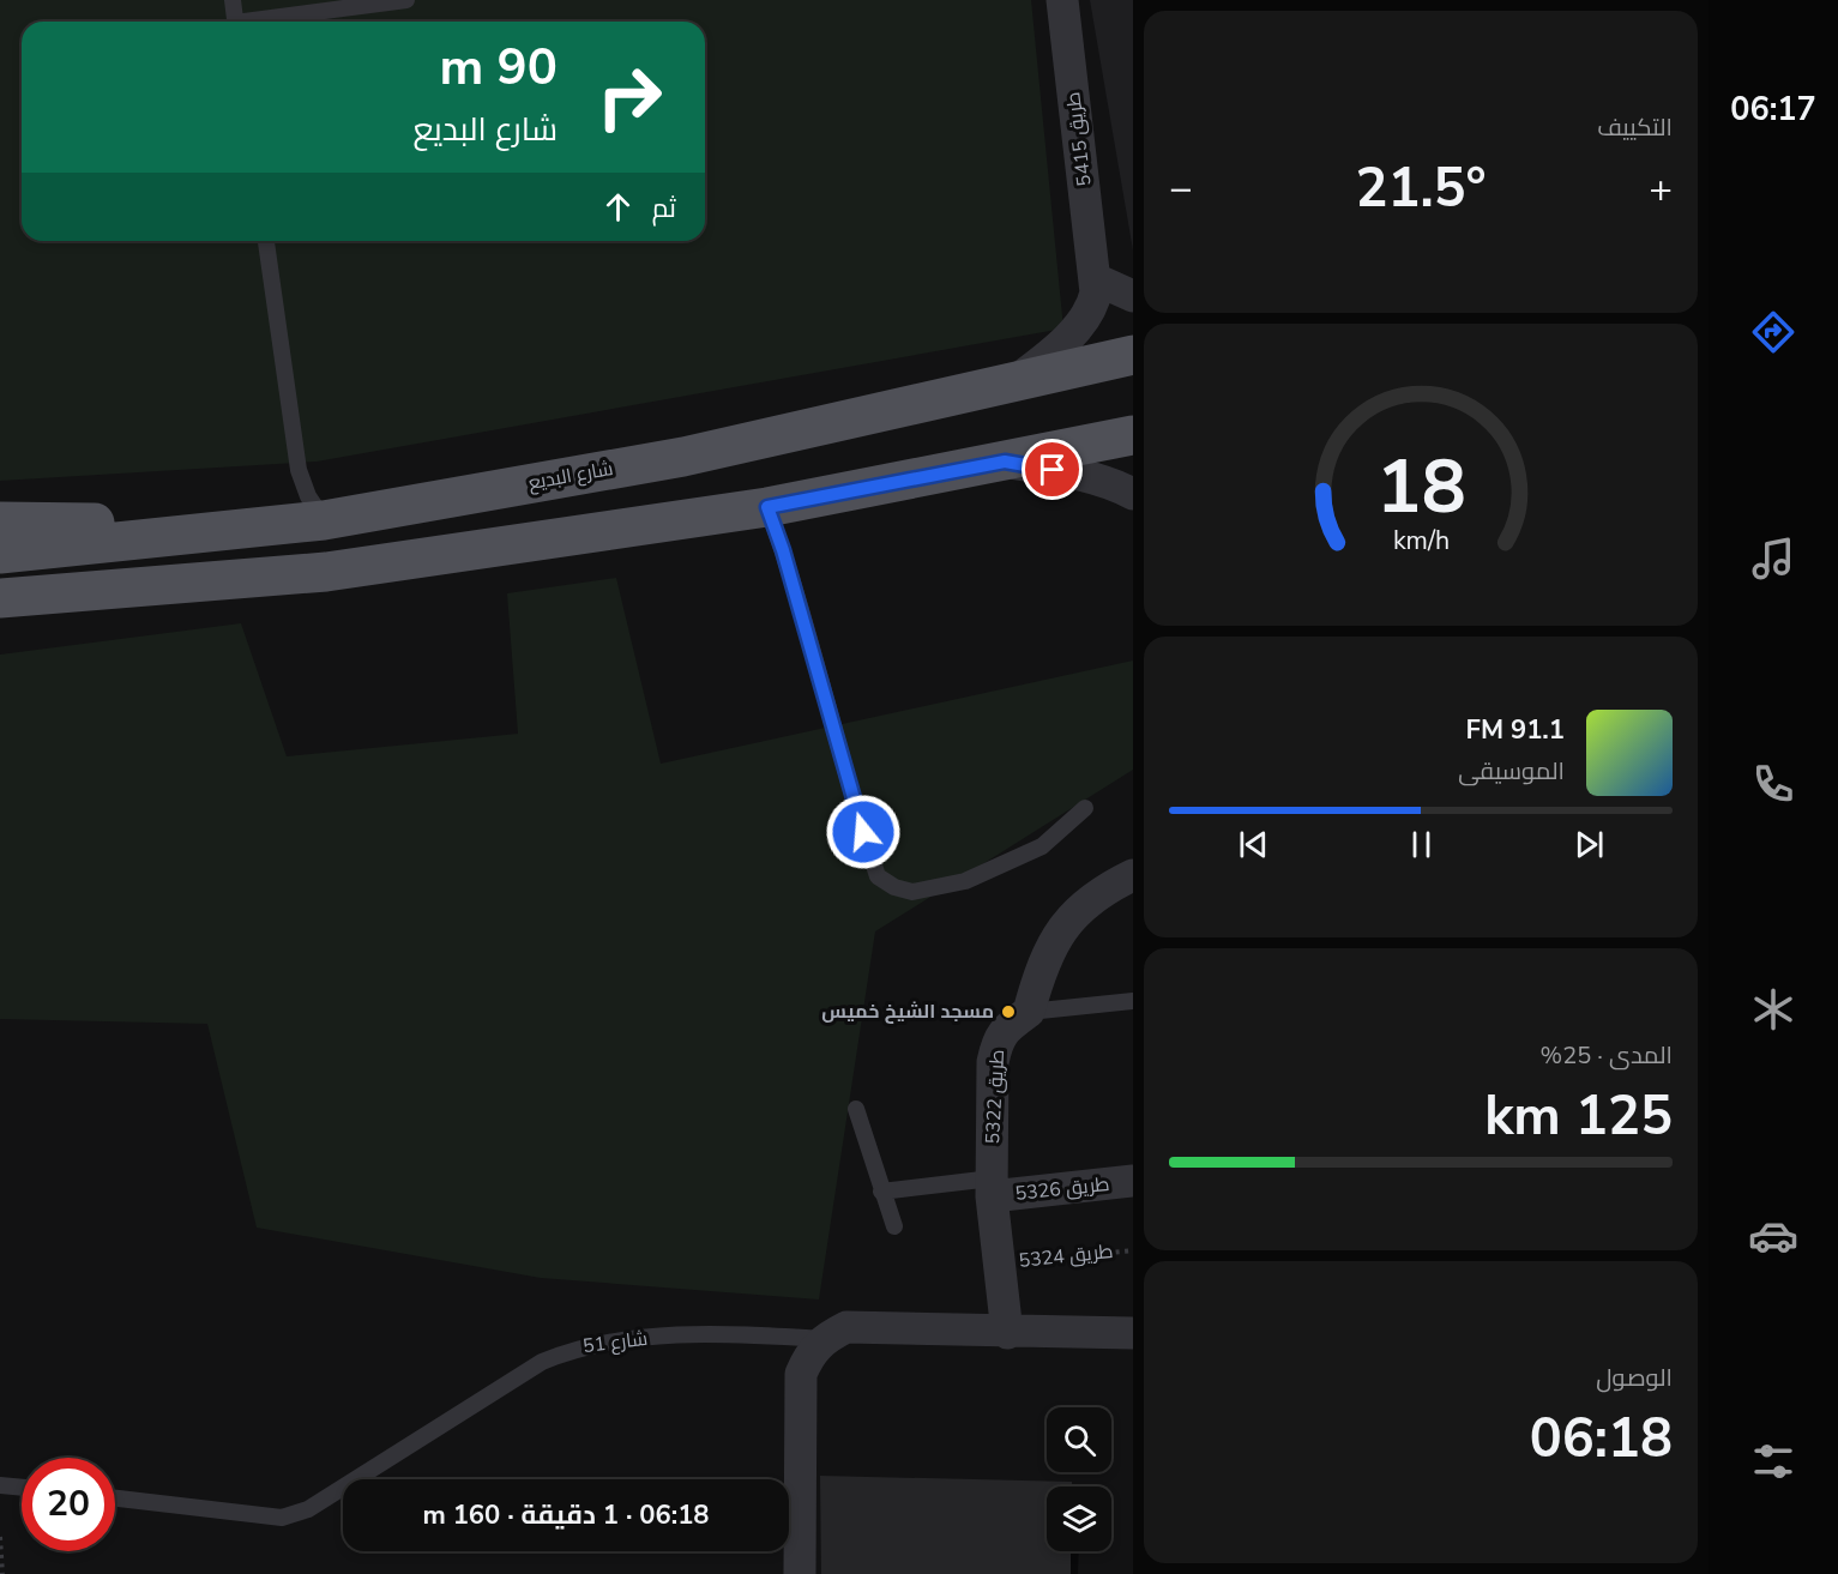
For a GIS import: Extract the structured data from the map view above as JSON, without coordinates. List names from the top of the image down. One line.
{"streets":{"main road":["شارع البديع"],"street":["طريق 5415","طريق 5322","طريق 5326","شارع 51"],"path":["طريق 5324"]},"crossings":[["طريق 5415","شارع البديع"],["طريق 5322","طريق 5326"],["طريق 5322","طريق 5324"],["طريق 5322","شارع 51"]],"places":["مسجد الشيخ خميس"],"page":{"tabs":"06:17","tile":["التكييف",["المدى · 25%","125 km"],["الوصول","06:18"]],"turn":["90 m","شارع البديع"],"heat":["−","21.5°","+"],"then":"ثم","song":["91.1 FM","الموسيقى"],"limit":"20","trip":"06:18 · 1 دقيقة · 160 m","gauge":["18","km/h"]}}
